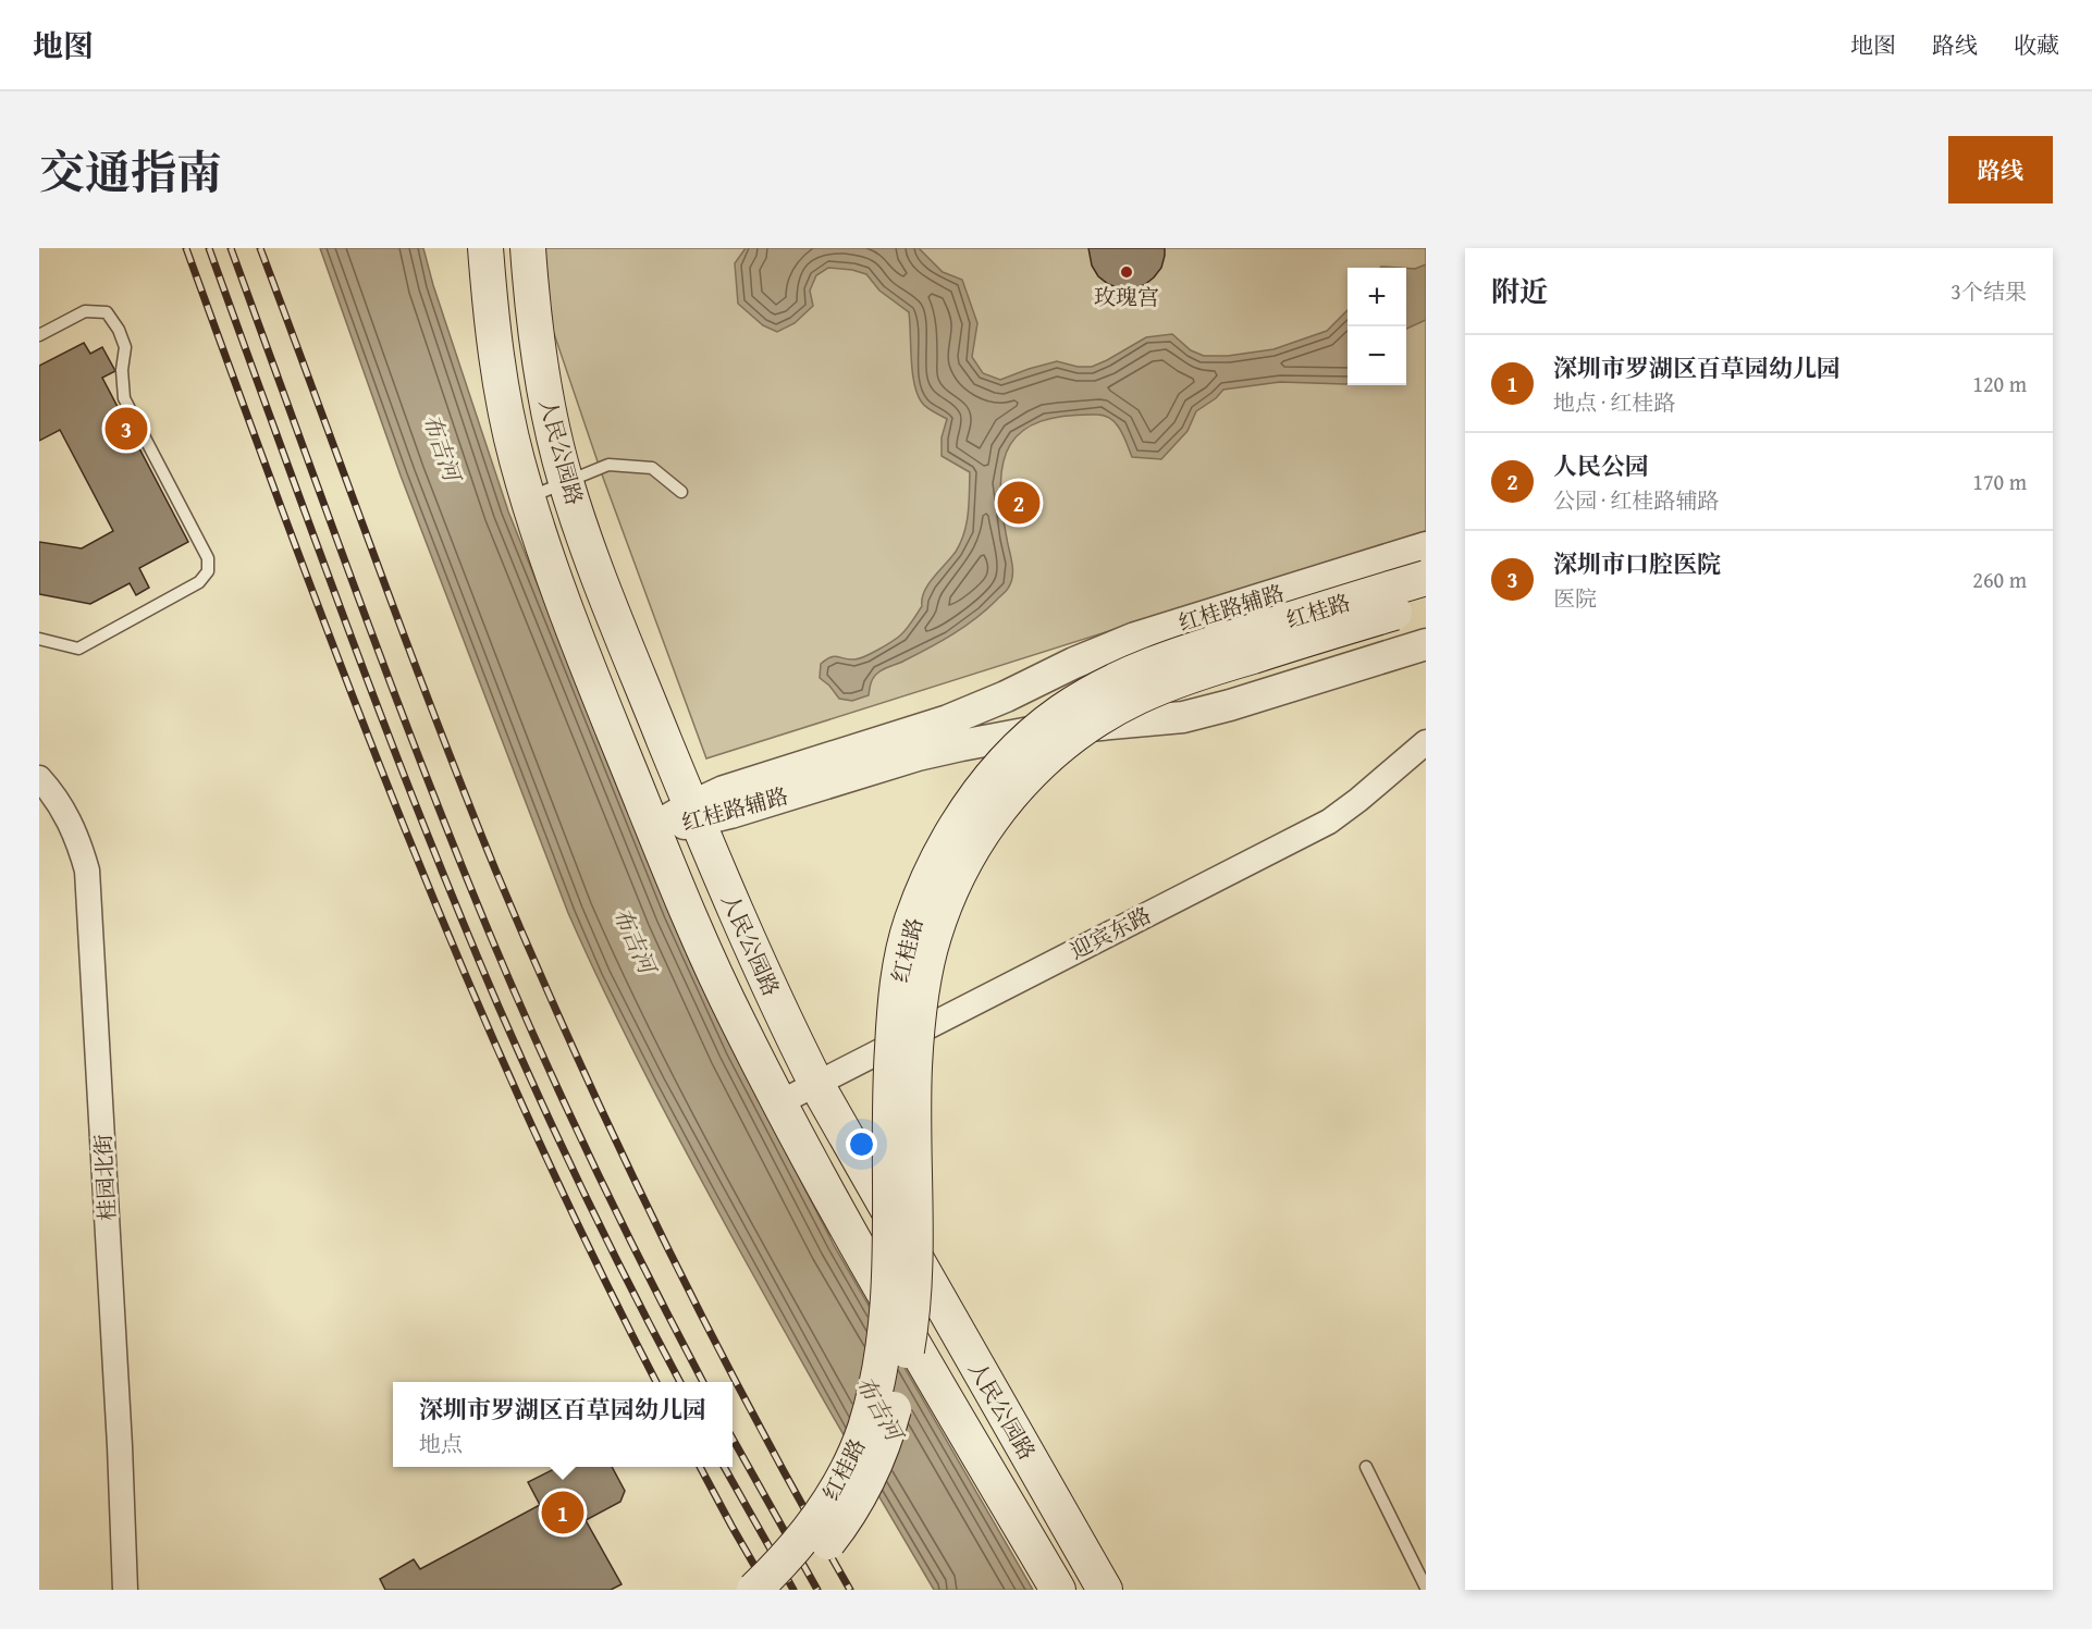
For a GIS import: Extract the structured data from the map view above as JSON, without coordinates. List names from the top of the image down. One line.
{"streets":{"main road":["人民公园路","红桂路"],"street":["红桂路辅路","迎宾东路","桂园北街"]},"crossings":[["人民公园路","红桂路辅路"],["人民公园路","迎宾东路"]],"water":["布吉河"],"places":["玫瑰宫"],"page":{"header":"地图","nav":["地图","路线","收藏"],"title":"交通指南","buttons":"路线","heading":["附近","3个结果"],"map_buttons":["+","−"],"list":[{"mark":"1","name":"深圳市罗湖区百草园幼儿园","note":"地点 · 红桂路","value":"120 m"},{"mark":"2","name":"人民公园","note":"公园 · 红桂路辅路","value":"170 m"},{"mark":"3","name":"深圳市口腔医院","note":"医院","value":"260 m"}],"pins":["3","2","1"],"popup":["深圳市罗湖区百草园幼儿园","地点"]}}
